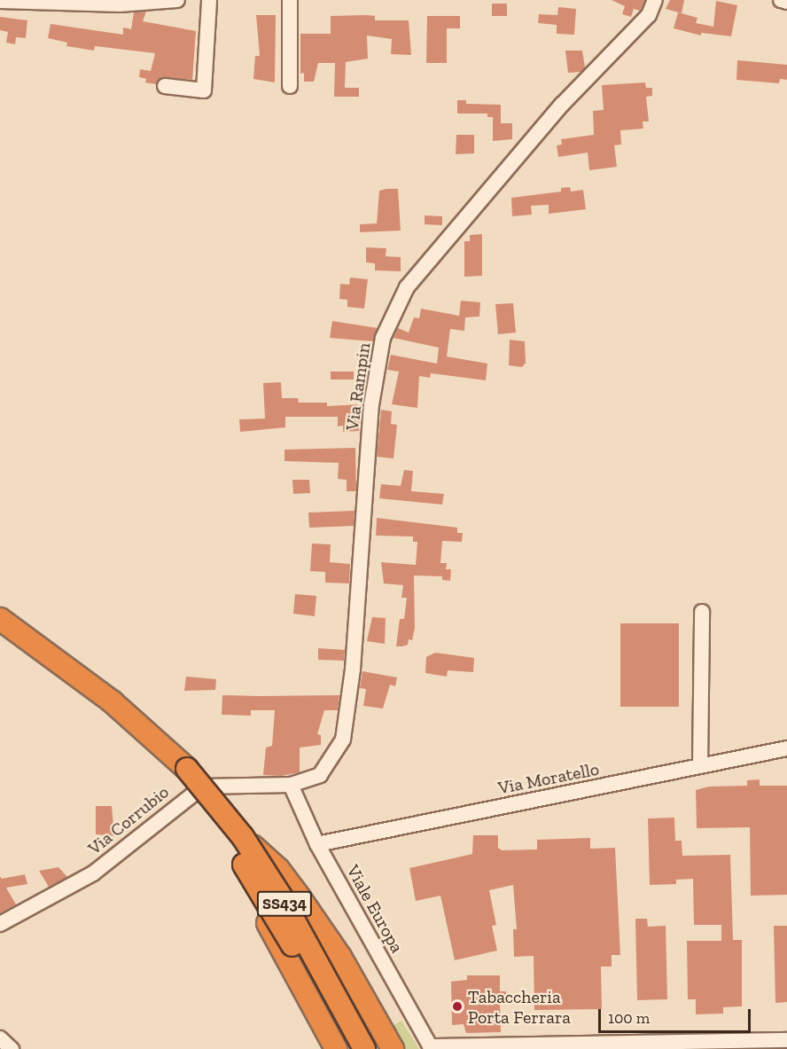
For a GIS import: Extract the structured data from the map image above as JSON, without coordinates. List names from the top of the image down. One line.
{"streets":{"highway":["SS434"],"street":["Via Rampin","Via Moratello","Via Corrubio","Viale Europa"]},"crossings":[["Via Rampin","Via Corrubio"],["Via Rampin","Viale Europa"],["Via Moratello","Viale Europa"],["Via Corrubio","Viale Europa"]],"places":["Tabaccheria Porta Ferrara"],"scale_bar":"100 m"}
